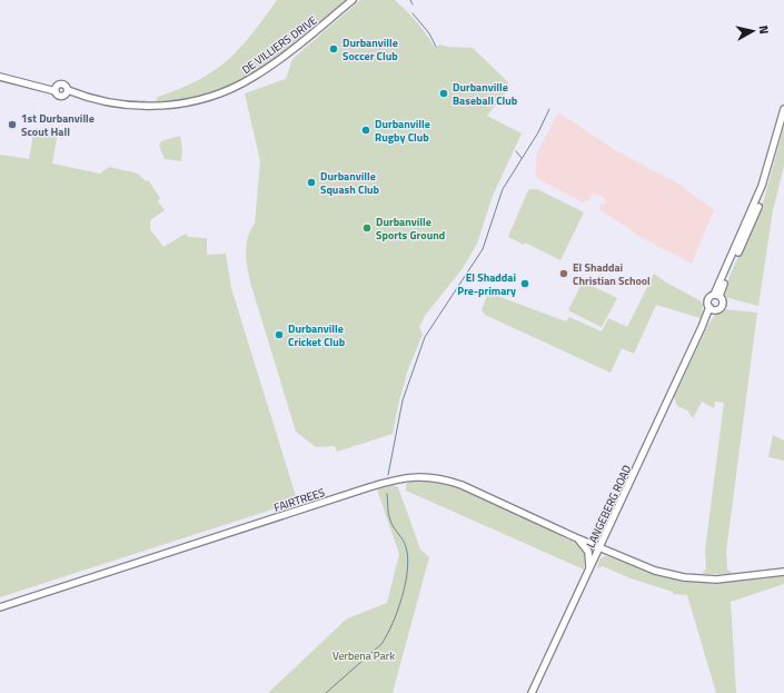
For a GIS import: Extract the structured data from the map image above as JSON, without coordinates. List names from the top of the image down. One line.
{"streets":{"main road":["DE VILLIERS DRIVE","FAIRTREES","LANGEBERG ROAD"]},"crossings":[["FAIRTREES","LANGEBERG ROAD"]],"parks":["Verbena Park"],"places":["Durbanville Soccer Club","Durbanville Baseball Club","1st Durbanville Scout Hall","Durbanville Rugby Club","Durbanville Squash Club","Durbanville Sports Ground","El Shaddai Christian School","El Shaddai Pre-primary","Durbanville Cricket Club"],"north":"right"}
